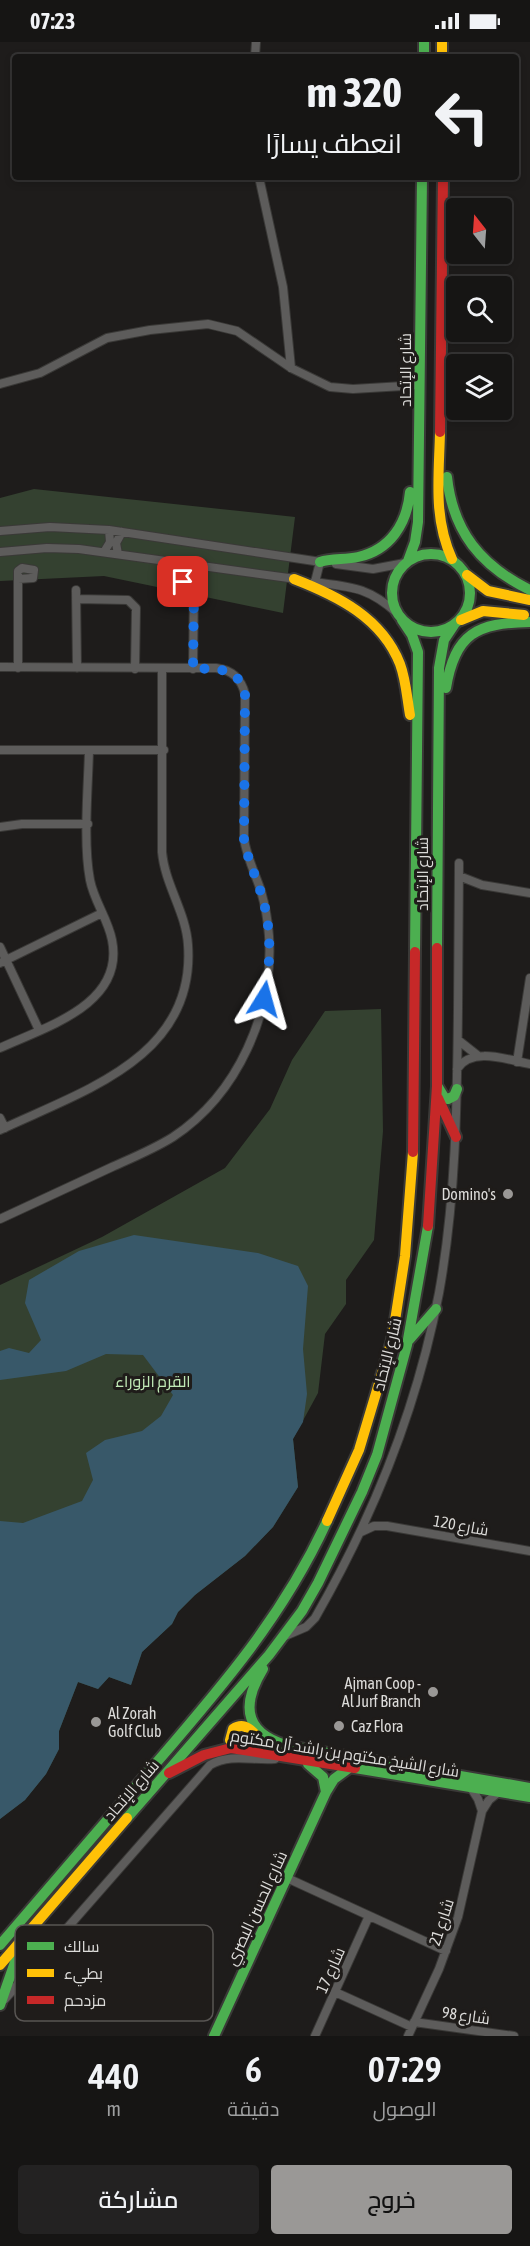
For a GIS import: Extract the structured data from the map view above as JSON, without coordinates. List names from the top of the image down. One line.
{"streets":{"main road":["شارع الإتحاد","شارع الشيخ مكتوم بن راشد آل مكتوم","شارع الحسن البصري"],"street":["شارع 120","شارع 21","شارع 17","شارع 98"]},"crossings":[["شارع الإتحاد","شارع الشيخ مكتوم بن راشد آل مكتوم"],["شارع الشيخ مكتوم بن راشد آل مكتوم","شارع الحسن البصري"],["شارع الشيخ مكتوم بن راشد آل مكتوم","شارع 21"],["شارع 21","شارع 98"],["شارع 17","شارع 98"]],"parks":["القرم الزوراء"],"places":["Domino's","Ajman Coop - Al Jurf Branch","Al Zorah Golf Club","Caz Flora"],"legend":["سالك","بطيء","مزدحم"],"north":"top","page":{"status":"07:23","turn":["320 m","انعطف يسارًا"],"eta":["07:29","الوصول","6","دقيقة","440","m"],"buttons":["خروج","مشاركة"]}}
